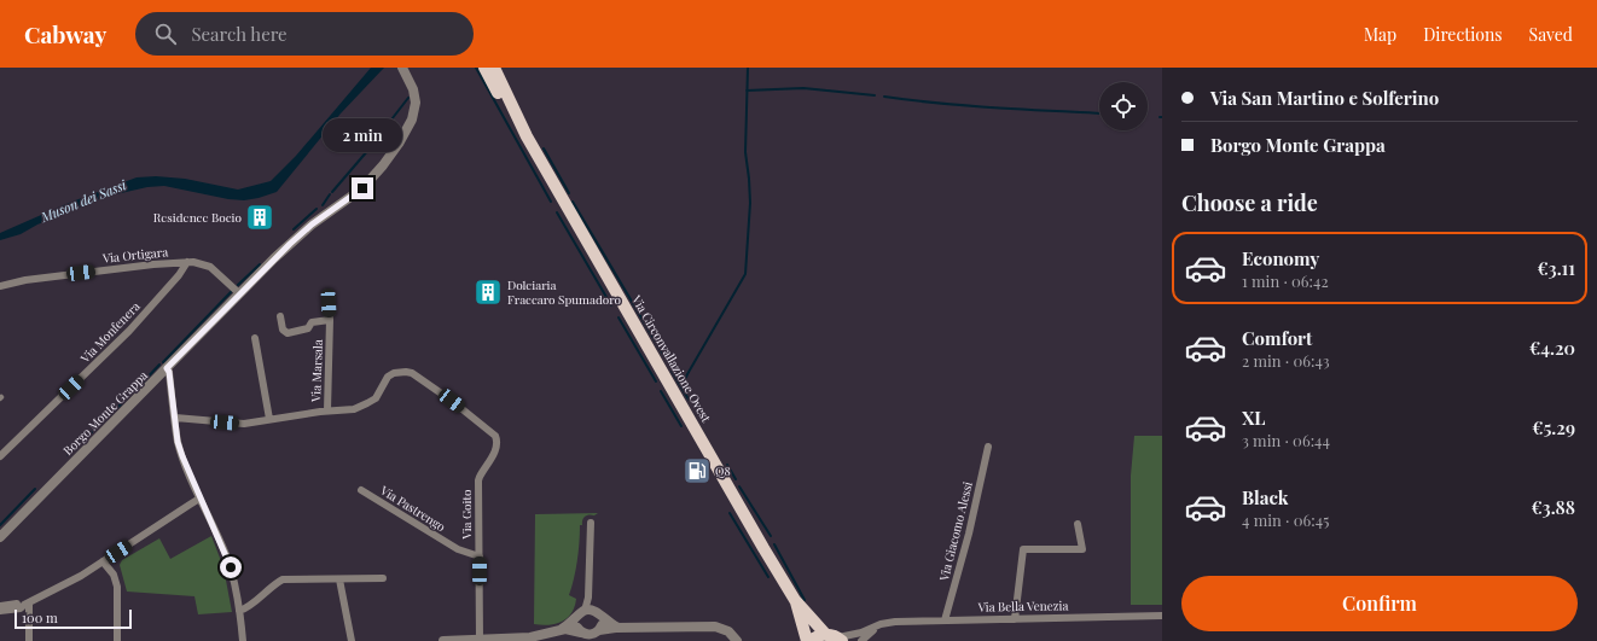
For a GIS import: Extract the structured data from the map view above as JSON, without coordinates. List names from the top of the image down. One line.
{"streets":{"main road":["Via Circonvallazione Ovest"],"street":["Via Ortigara","Via Monfenera","Via Marsala","Borgo Monte Grappa","Via Pastrengo","Via Goito","Via Giacomo Alessi","Via Bella Venezia"]},"crossings":[["Via Ortigara","Via Monfenera"],["Via Circonvallazione Ovest","Via Bella Venezia"],["Via Marsala","Via Goito"],["Via Pastrengo","Via Goito"],["Via Giacomo Alessi","Via Bella Venezia"]],"water":["Muson dei Sassi"],"places":{"building":["Residence Bocio","Dolciaria Fraccaro Spumadoro"],"fuel station":["Q8"]},"scale_bar":"100 m","page":{"header":"Cabway","search":"Search here","nav":["Map","Directions","Saved"],"banner":["Via San Martino e Solferino","Borgo Monte Grappa"],"bubble":"2 min","heading":"Choose a ride","list":[{"name":"Economy","note":"1 min · 06:42","value":"€3.11"},{"name":"Comfort","note":"2 min · 06:43","value":"€4.20"},{"name":"XL","note":"3 min · 06:44","value":"€5.29"},{"name":"Black","note":"4 min · 06:45","value":"€3.88"}],"buttons":"Confirm","scale":"100 m"}}
